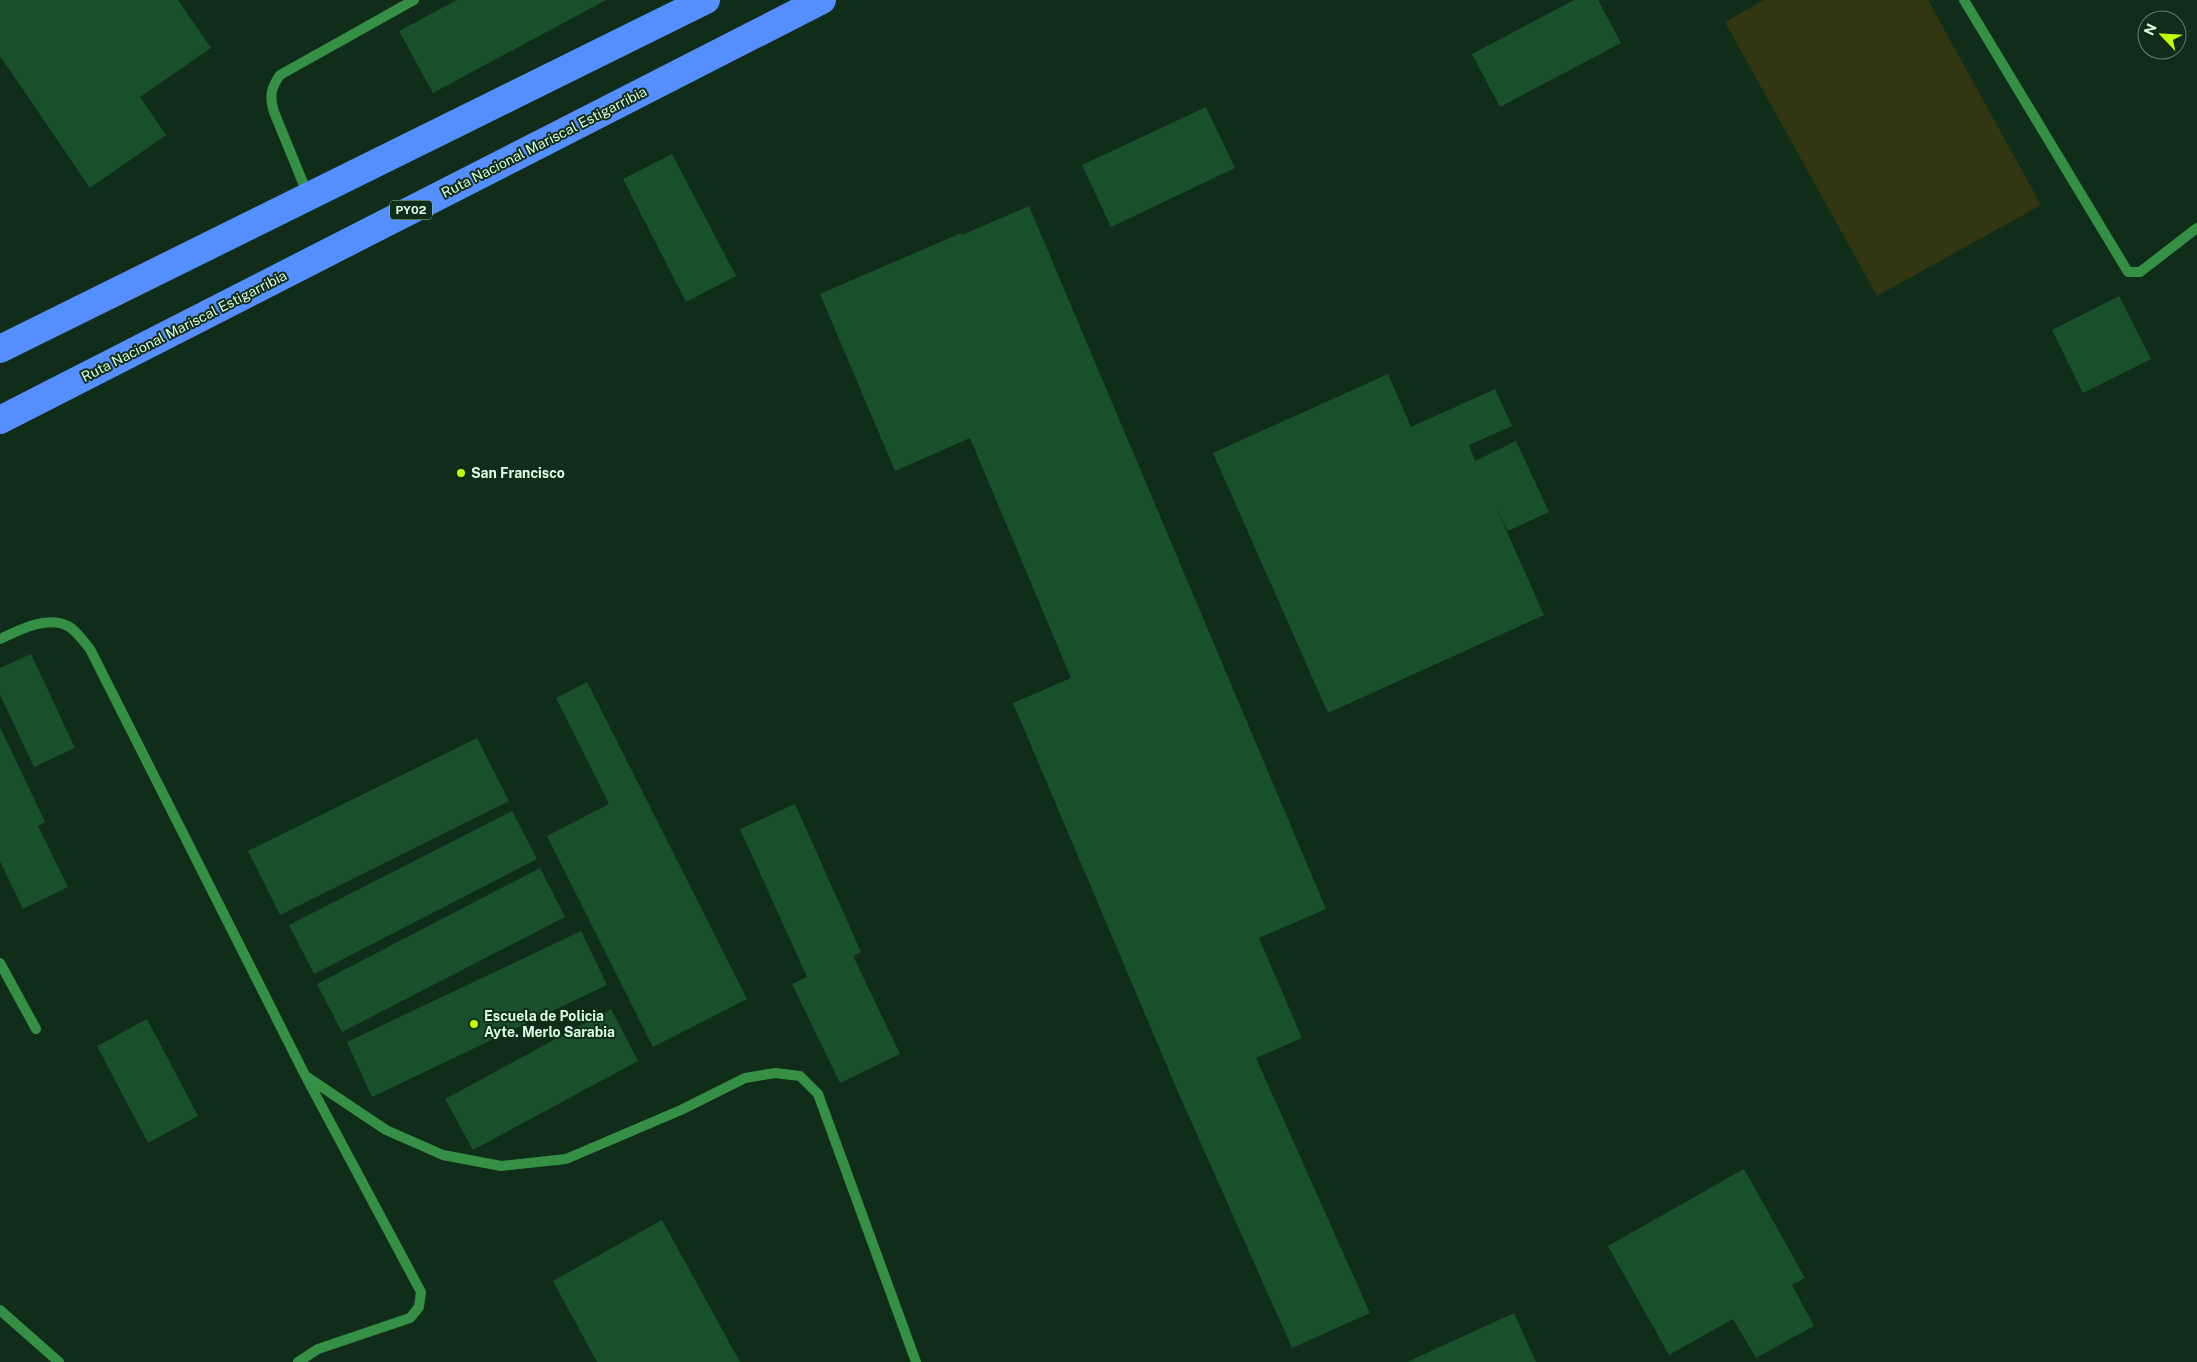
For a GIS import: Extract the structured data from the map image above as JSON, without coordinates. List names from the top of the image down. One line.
{"streets":{"highway":["Ruta Nacional Mariscal Estigarribia","PY02"]},"places":["San Francisco","Escuela de Policia Ayte. Merlo Sarabia"],"north":"top left"}
